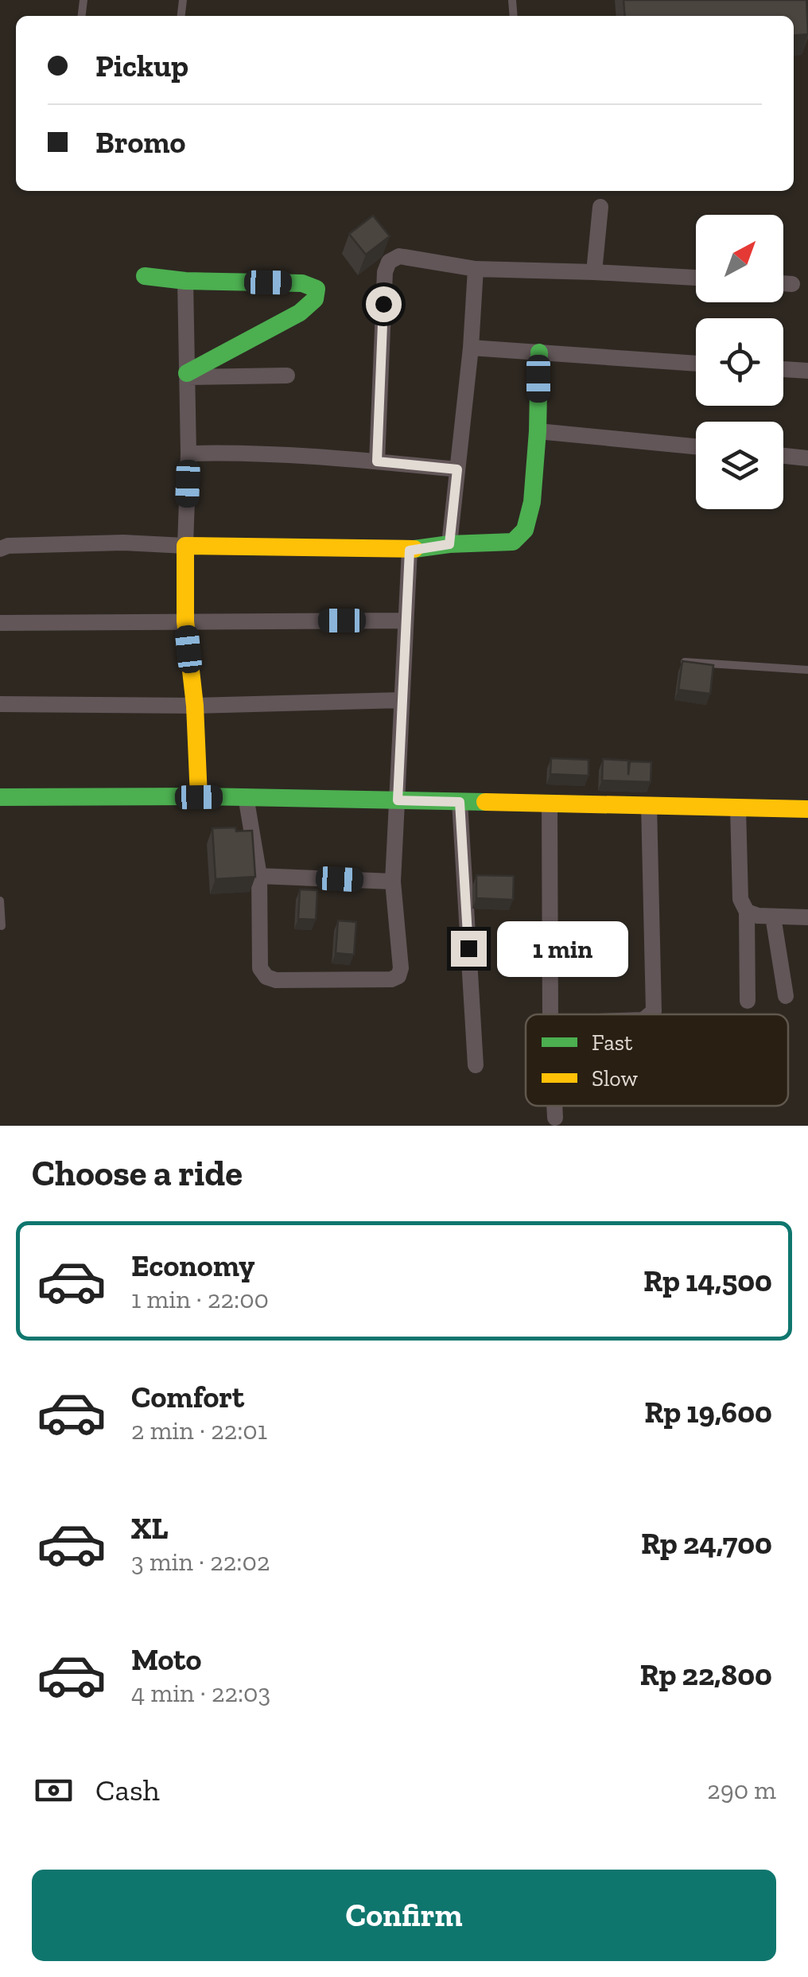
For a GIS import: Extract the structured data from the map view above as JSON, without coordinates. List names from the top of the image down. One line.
{"legend":["Fast","Slow"],"north":"top right","page":{"banner":["Pickup","Bromo"],"bubble":"1 min","heading":"Choose a ride","list":[{"name":"Economy","note":"1 min · 22:00","value":"Rp 14,500"},{"name":"Comfort","note":"2 min · 22:01","value":"Rp 19,600"},{"name":"XL","note":"3 min · 22:02","value":"Rp 24,700"},{"name":"Moto","note":"4 min · 22:03","value":"Rp 22,800"}],"pay":["Cash","290 m"],"buttons":"Confirm"}}
